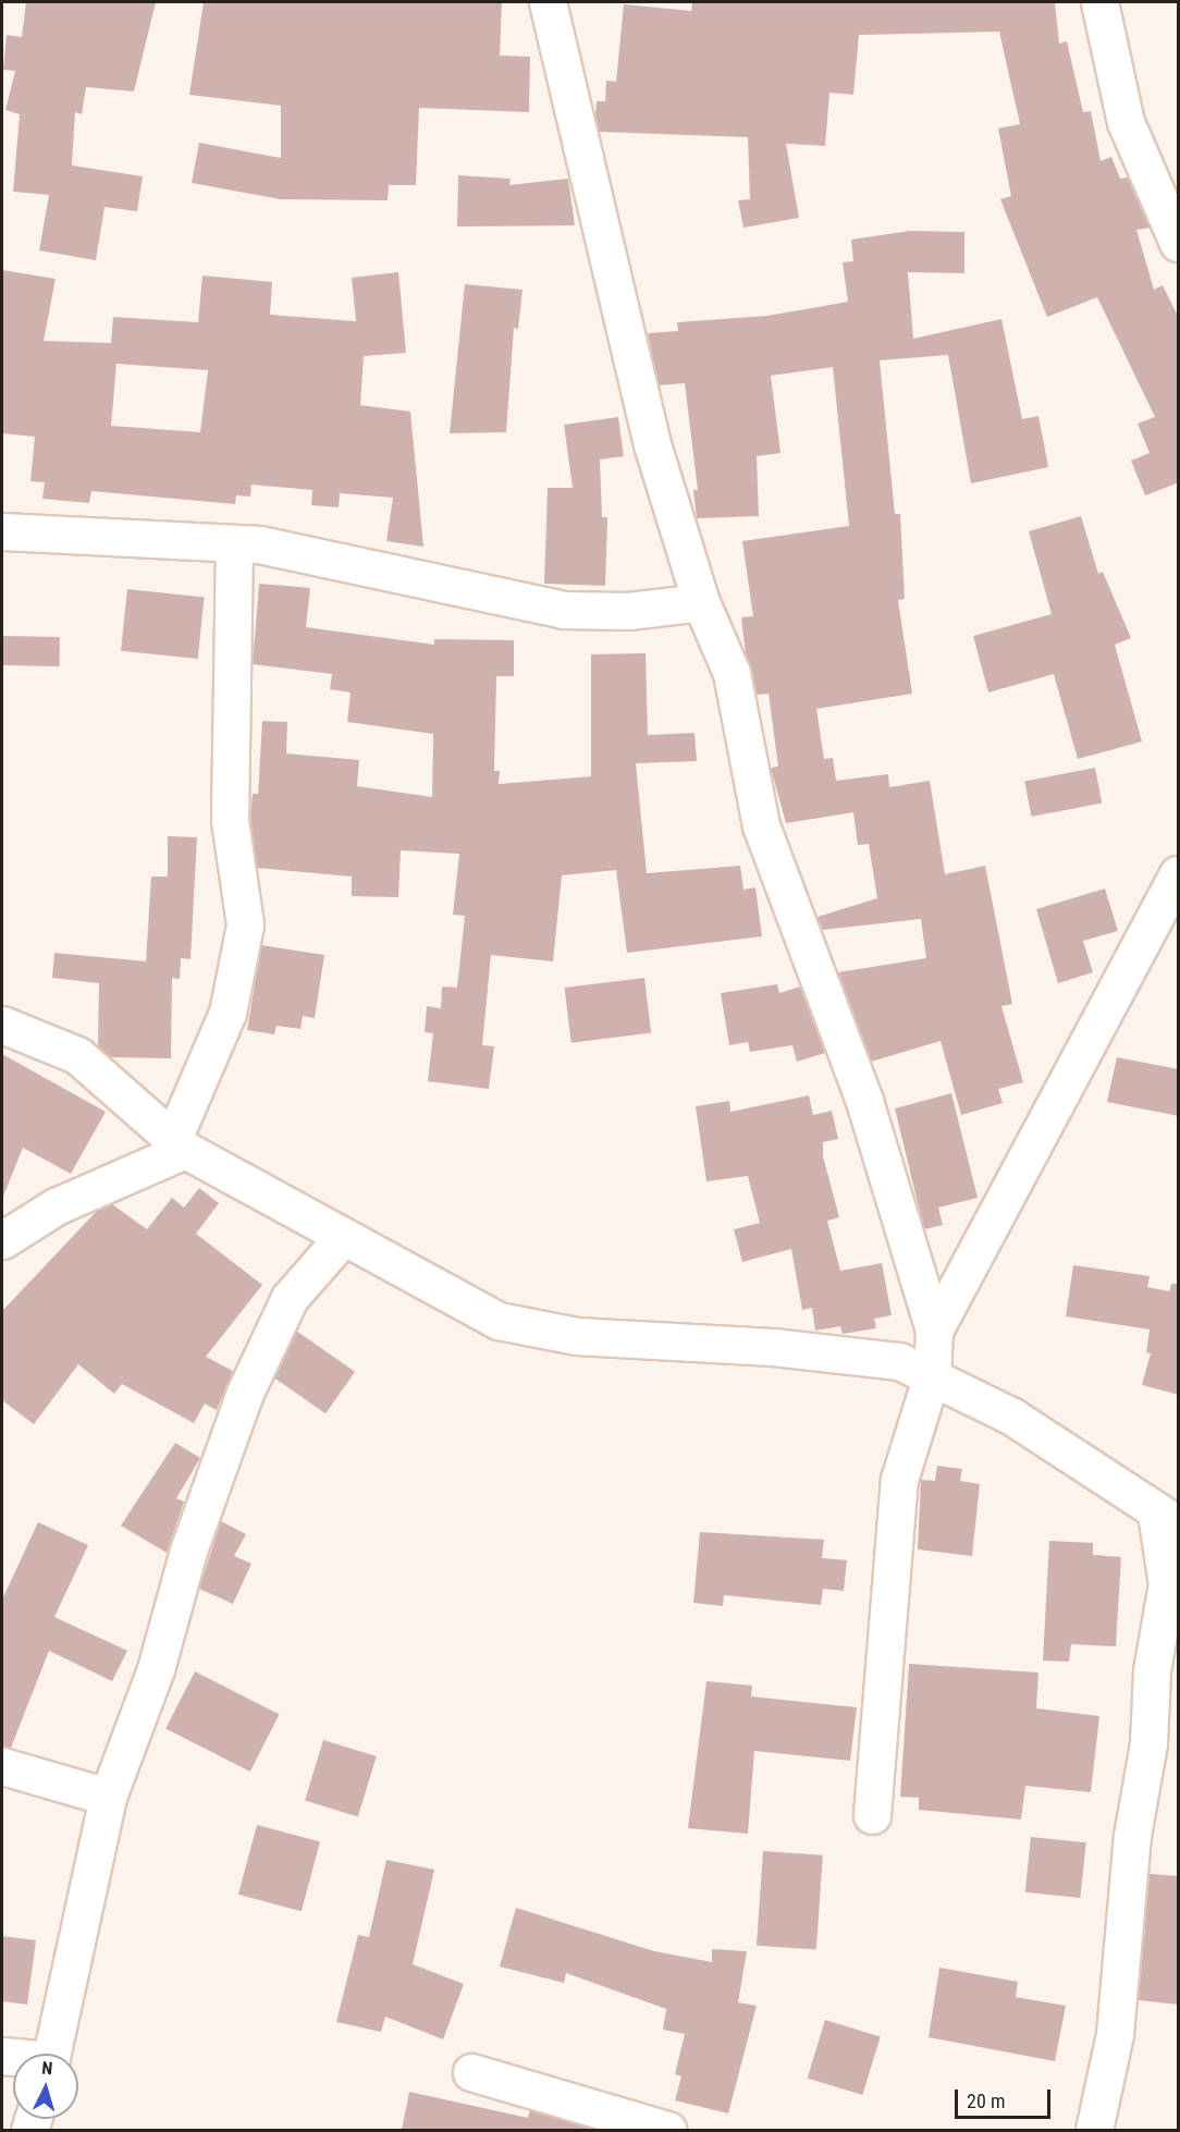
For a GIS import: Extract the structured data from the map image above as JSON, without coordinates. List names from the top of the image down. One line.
{"scale_bar":"20 m","north":"top"}
